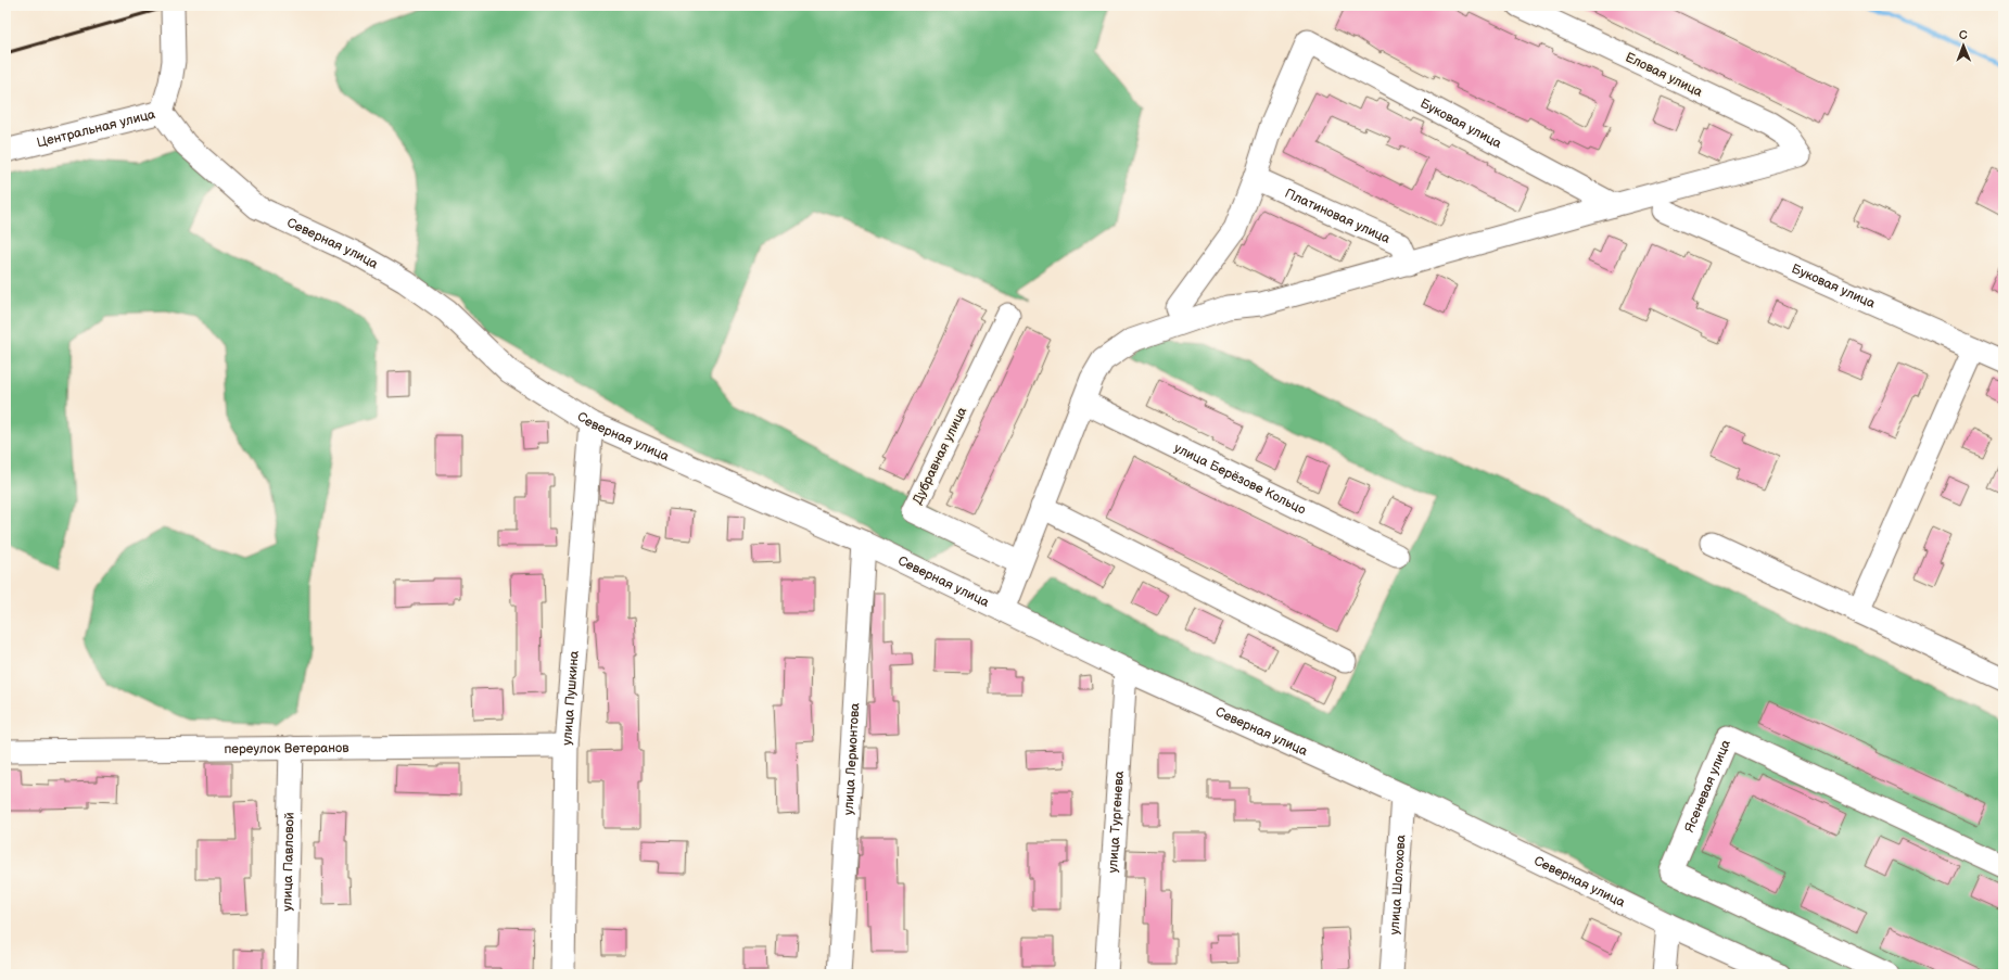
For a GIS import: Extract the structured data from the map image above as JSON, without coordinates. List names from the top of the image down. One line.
{"streets":{"street":["Еловая улица","Буковая улица","Центральная улица","Платиновая улица","Северная улица","Дубравная улица","улица Берёзове Кольцо","улица Пушкина","переулок Ветеранов","улица Лермонтова","Ясеневая улица","улица Тургенева","улица Павловой","улица Шолохова"]},"crossings":[["Еловая улица","Буковая улица"],["Буковая улица","Платиновая улица"],["Центральная улица","Северная улица"],["Северная улица","улица Пушкина"],["Северная улица","улица Лермонтова"],["Северная улица","улица Тургенева"],["Северная улица","улица Шолохова"],["улица Пушкина","переулок Ветеранов"],["переулок Ветеранов","улица Павловой"]],"north":"top"}
